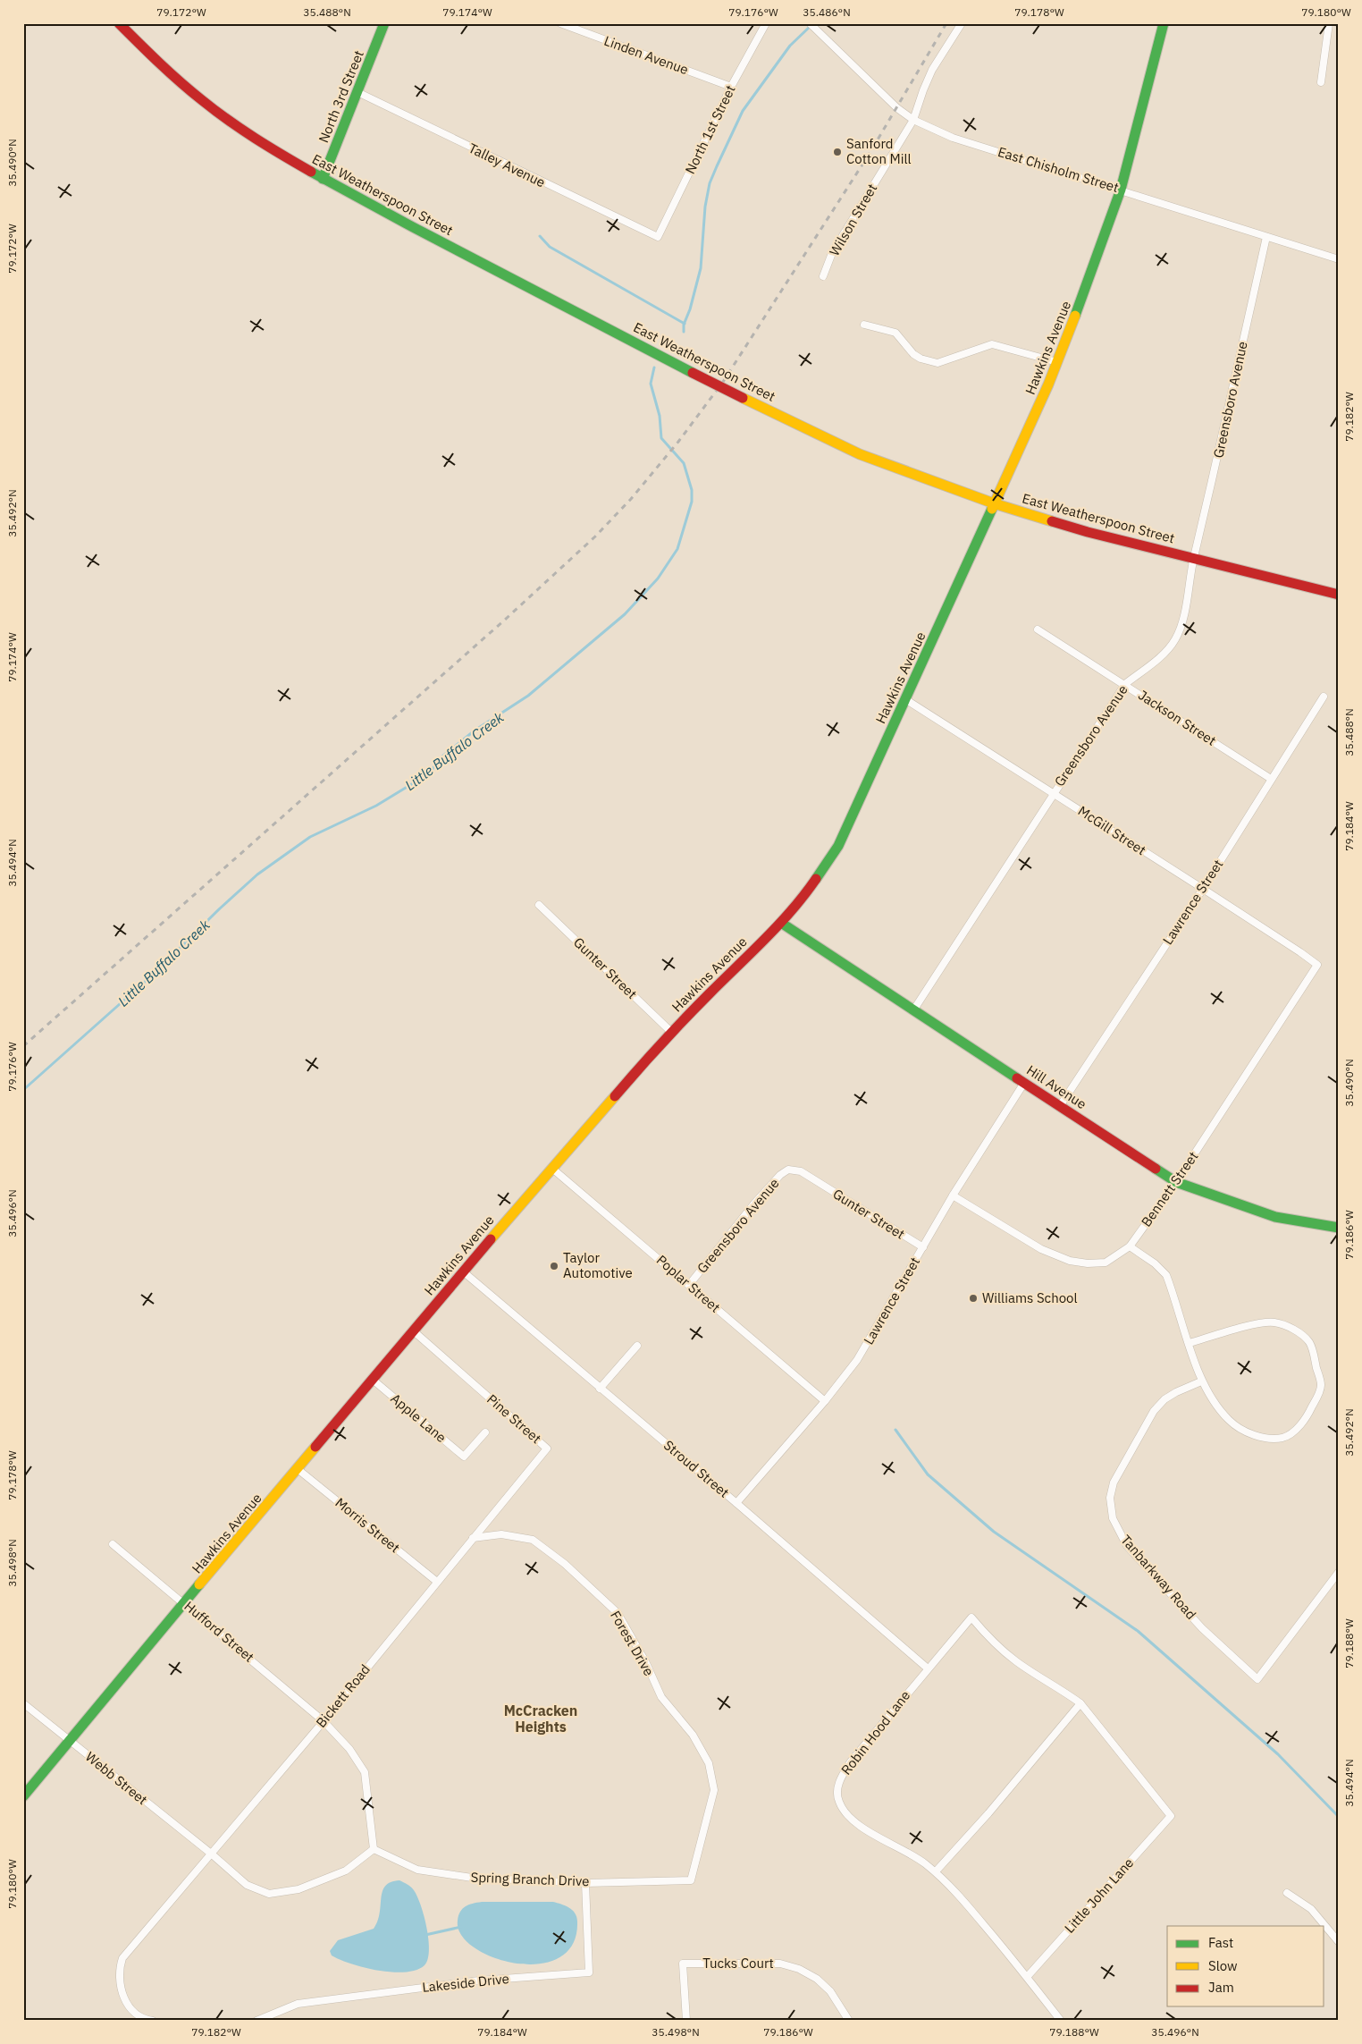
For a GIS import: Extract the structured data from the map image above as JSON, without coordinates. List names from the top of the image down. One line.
{"streets":{"street":["Linden Avenue","North 3rd Street","North 1st Street","Talley Avenue","East Chisholm Street","East Weatherspoon Street","Wilson Street","Hawkins Avenue","Greensboro Avenue","Jackson Street","McGill Street","Lawrence Street","Gunter Street","Hill Avenue","Bennett Street","Poplar Street","Apple Lane","Pine Street","Stroud Street","Morris Street","Tanbarkway Road","Hufford Street","Forest Drive","Bickett Road","Robin Hood Lane","Webb Street","Spring Branch Drive","Little John Lane","Tucks Court","Lakeside Drive"]},"crossings":[["Linden Avenue","North 1st Street"],["North 3rd Street","Talley Avenue"],["North 3rd Street","East Weatherspoon Street"],["North 1st Street","Talley Avenue"],["East Chisholm Street","Wilson Street"],["East Chisholm Street","Hawkins Avenue"],["East Chisholm Street","Greensboro Avenue"],["East Weatherspoon Street","Hawkins Avenue"],["East Weatherspoon Street","Greensboro Avenue"],["Hawkins Avenue","McGill Street"],["Hawkins Avenue","Gunter Street"],["Hawkins Avenue","Hill Avenue"],["Hawkins Avenue","Poplar Street"],["Hawkins Avenue","Apple Lane"],["Hawkins Avenue","Pine Street"],["Hawkins Avenue","Stroud Street"],["Hawkins Avenue","Morris Street"],["Hawkins Avenue","Hufford Street"],["Hawkins Avenue","Webb Street"],["Greensboro Avenue","Jackson Street"],["Greensboro Avenue","McGill Street"],["Greensboro Avenue","Gunter Street"],["Greensboro Avenue","Hill Avenue"],["Greensboro Avenue","Poplar Street"],["Jackson Street","Lawrence Street"],["McGill Street","Lawrence Street"],["McGill Street","Bennett Street"],["Lawrence Street","Gunter Street"],["Lawrence Street","Hill Avenue"],["Lawrence Street","Bennett Street"],["Lawrence Street","Poplar Street"],["Lawrence Street","Stroud Street"],["Hill Avenue","Bennett Street"],["Pine Street","Forest Drive"],["Pine Street","Bickett Road"],["Stroud Street","Robin Hood Lane"],["Morris Street","Bickett Road"],["Hufford Street","Bickett Road"],["Hufford Street","Webb Street"],["Hufford Street","Spring Branch Drive"],["Forest Drive","Bickett Road"],["Forest Drive","Spring Branch Drive"],["Bickett Road","Webb Street"],["Robin Hood Lane","Little John Lane"],["Webb Street","Spring Branch Drive"],["Spring Branch Drive","Lakeside Drive"]],"districts":["McCracken Heights"],"water":["Little Buffalo Creek"],"places":["Sanford Cotton Mill","Taylor Automotive","Williams School"],"legend":["Fast","Slow","Jam"],"coordinates":["79.172°W","35.488°N","79.174°W","79.176°W","35.486°N","79.178°W","79.180°W","35.490°N","79.182°W","35.492°N","79.184°W","35.494°N","35.496°N","79.186°W","35.498°N","79.188°W"]}
